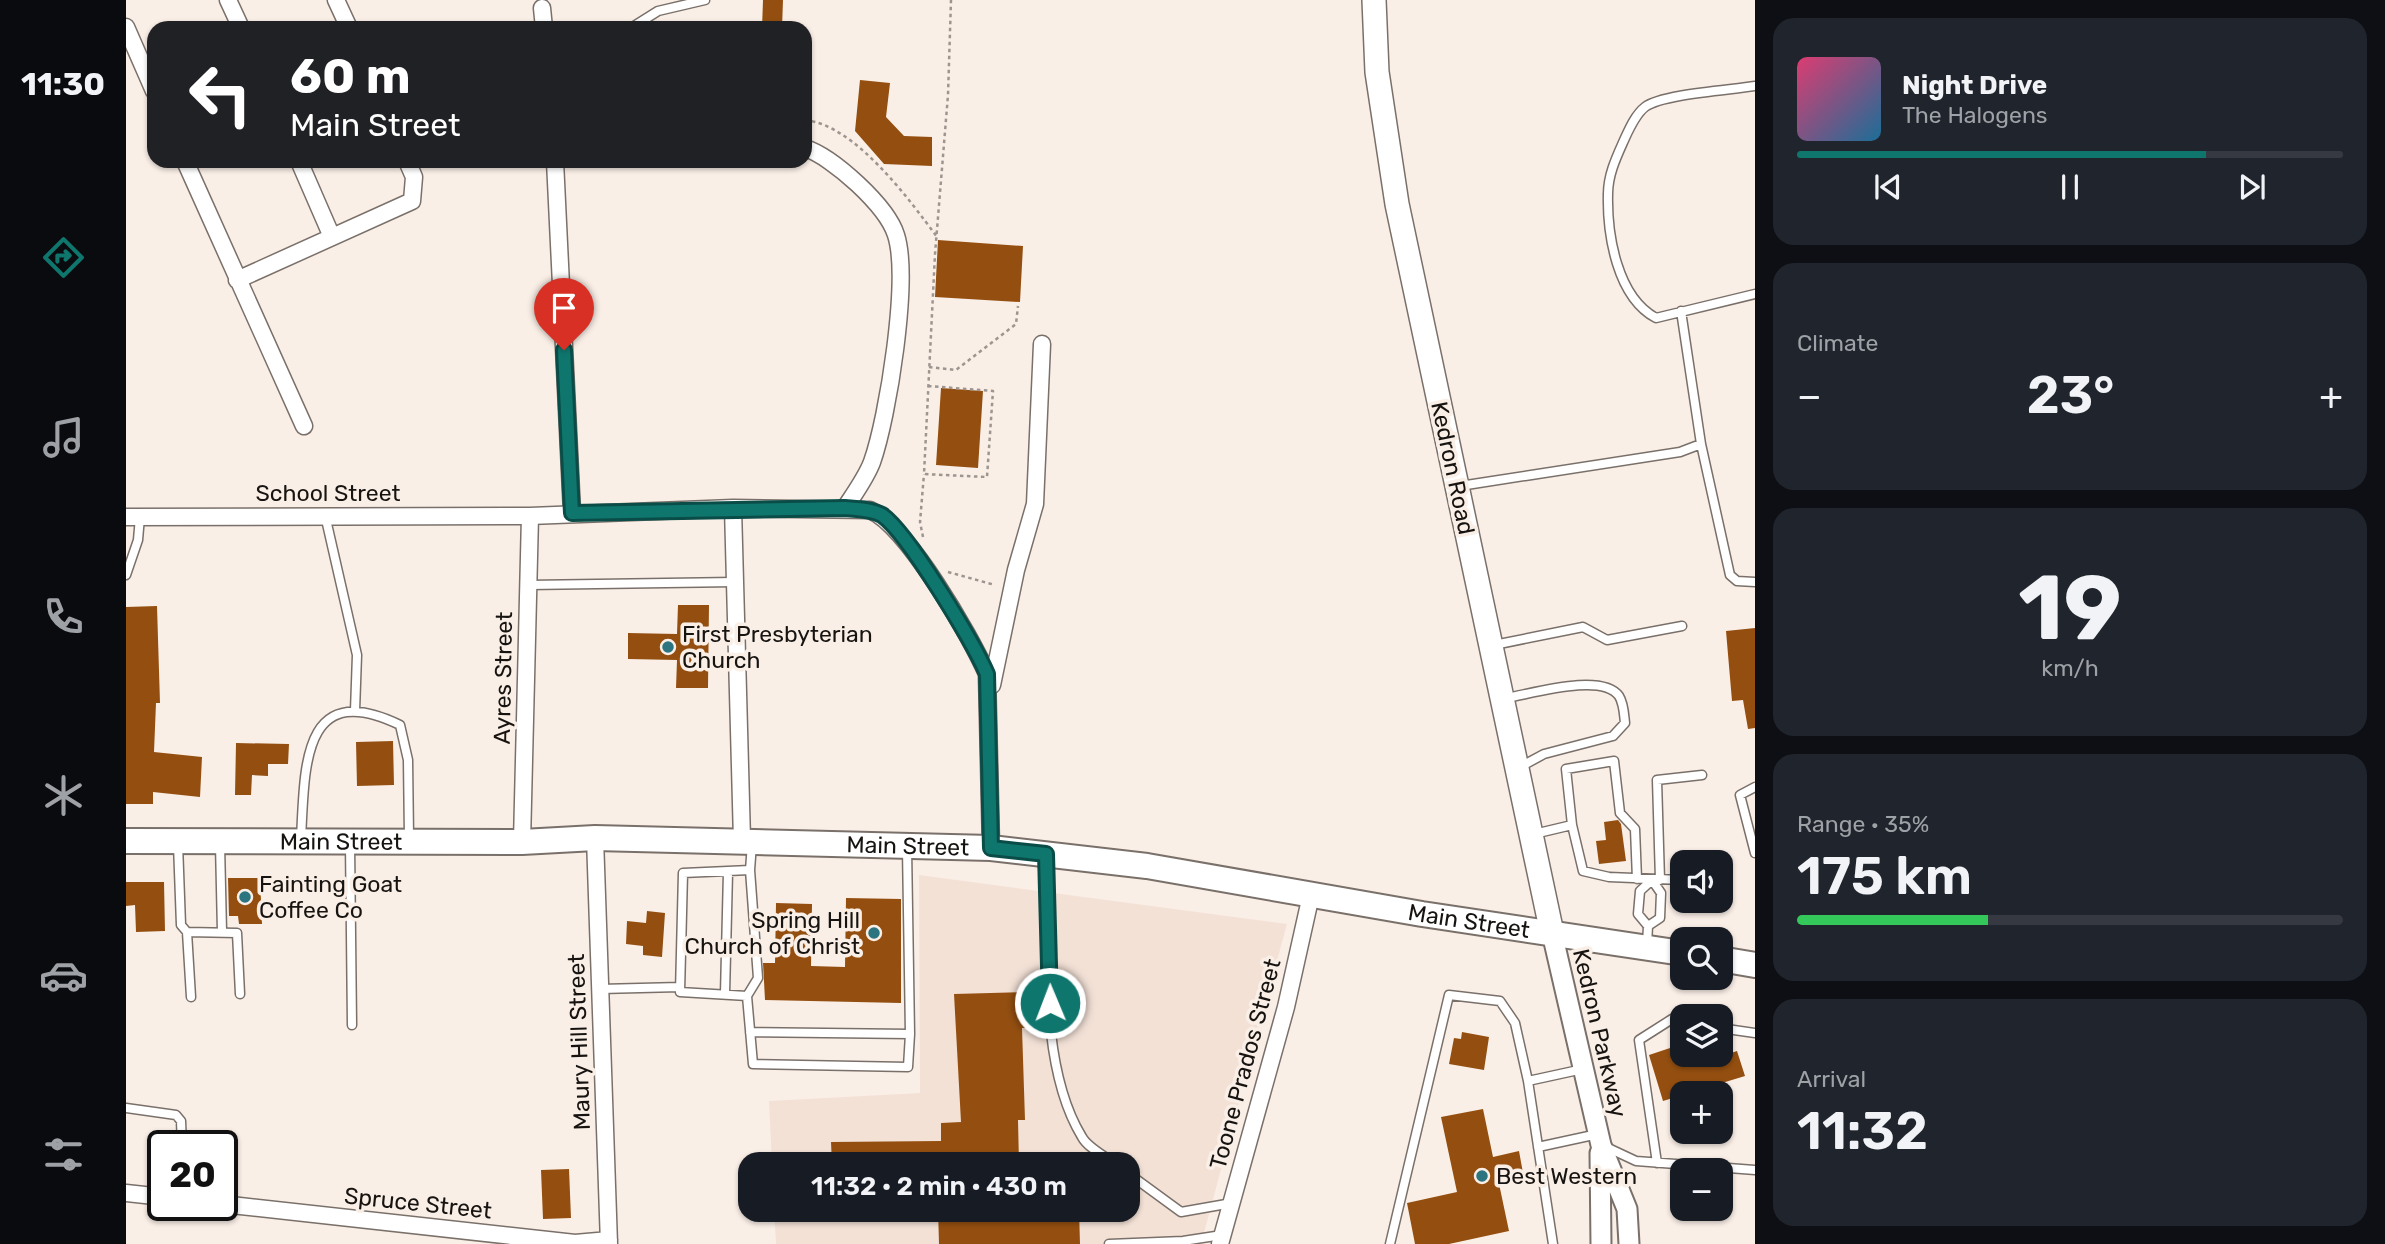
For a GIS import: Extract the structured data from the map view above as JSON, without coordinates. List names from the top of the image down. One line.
{"streets":{"main road":["Kedron Road","Main Street"],"street":["School Street","Ayres Street","Kedron Parkway","Maury Hill Street","Toone Prados Street","Spruce Street"]},"crossings":[["Kedron Road","Main Street"],["Kedron Road","Kedron Parkway"],["School Street","Ayres Street"],["Ayres Street","Main Street"],["Main Street","Kedron Parkway"],["Main Street","Maury Hill Street"],["Main Street","Toone Prados Street"],["Maury Hill Street","Spruce Street"]],"places":["First Presbyterian Church","Fainting Goat Coffee Co","Spring Hill Church of Christ","Best Western"],"page":{"tabs":"11:30","turn":["60 m","Main Street"],"song":["Night Drive","The Halogens"],"tile":["Climate",["19","km/h"],["Range · 35%","175 km"],["Arrival","11:32"]],"heat":["−","23°","+"],"map_buttons":["+","−"],"limit":"20","trip":"11:32 · 2 min · 430 m"}}
